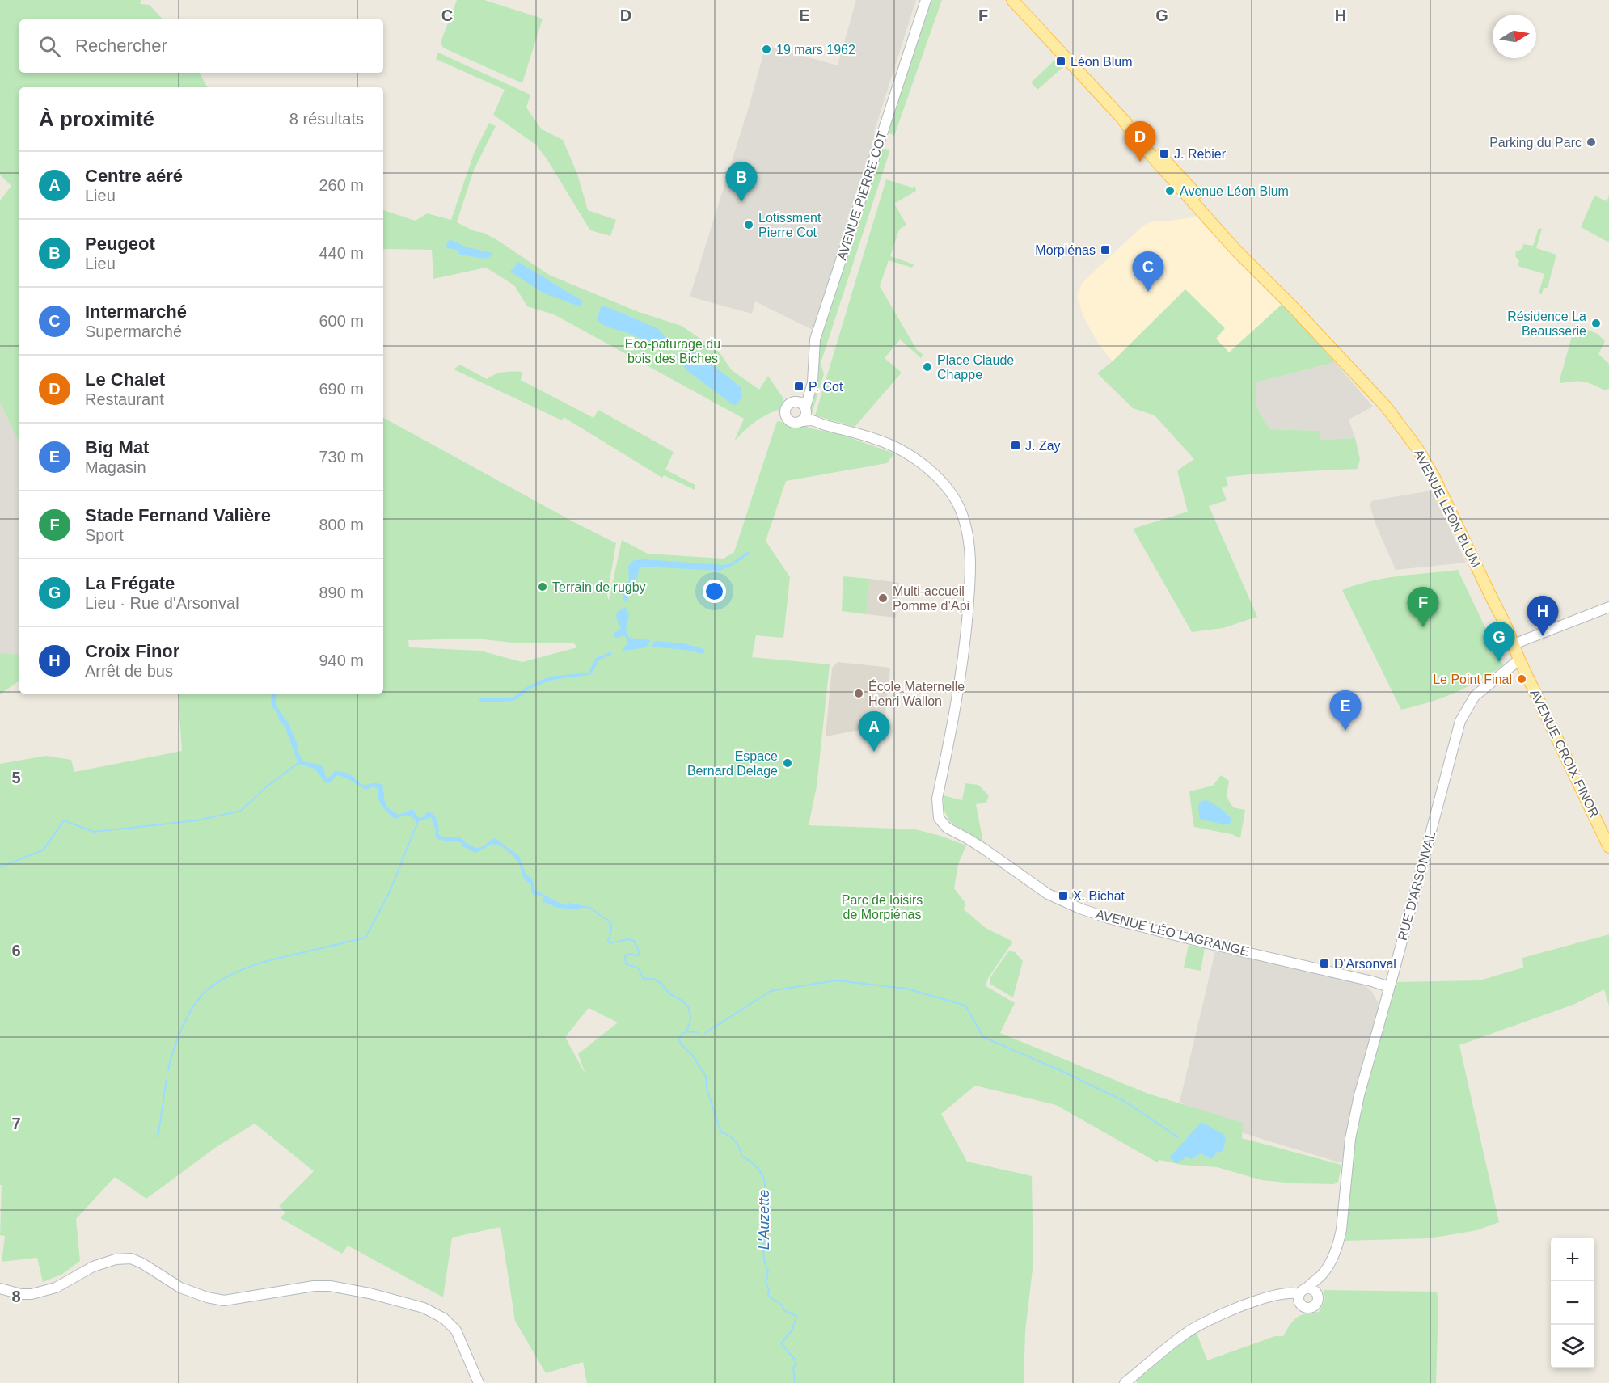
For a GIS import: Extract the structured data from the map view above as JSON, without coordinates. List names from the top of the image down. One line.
{"streets":{"main road":["AVENUE LÉON BLUM","AVENUE CROIX FINOR"],"street":["AVENUE PIERRE COT","RUE D'ARSONVAL","AVENUE LÉO LAGRANGE"]},"crossings":[["AVENUE LÉON BLUM","AVENUE CROIX FINOR"],["AVENUE LÉON BLUM","RUE D'ARSONVAL"],["AVENUE CROIX FINOR","RUE D'ARSONVAL"],["RUE D'ARSONVAL","AVENUE LÉO LAGRANGE"]],"water":["L'Auzette"],"parks":["Eco-paturage du bois des Biches","Parc de loisirs de Morpiénas"],"places":{"other":["19 mars 1962","Parking du Parc","Avenue Léon Blum","Lotissment Pierre Cot","Résidence La Beausserie","Place Claude Chappe","Terrain de rugby","Multi-accueil Pomme d’Api","Le Point Final","École Maternelle Henri Wallon","Espace Bernard Delage"],"transit":["Léon Blum","J. Rebier","Morpiénas","P. Cot","J. Zay","X. Bichat","D'Arsonval"]},"north":"right","page":{"search":"Rechercher","heading":["À proximité","8 résultats"],"pins":["D","B","C","F","H","G","E","A"],"list":[{"mark":"A","name":"Centre aéré","note":"Lieu","value":"260 m"},{"mark":"B","name":"Peugeot","note":"Lieu","value":"440 m"},{"mark":"C","name":"Intermarché","note":"Supermarché","value":"600 m"},{"mark":"D","name":"Le Chalet","note":"Restaurant","value":"690 m"},{"mark":"E","name":"Big Mat","note":"Magasin","value":"730 m"},{"mark":"F","name":"Stade Fernand Valière","note":"Sport","value":"800 m"},{"mark":"G","name":"La Frégate","note":"Lieu · Rue d'Arsonval","value":"890 m"},{"mark":"H","name":"Croix Finor","note":"Arrêt de bus","value":"940 m"}],"map_buttons":["+","−"]},"grid":{"columns":["C","D","E","F","G","H"],"rows":["5","6","7","8"]}}
